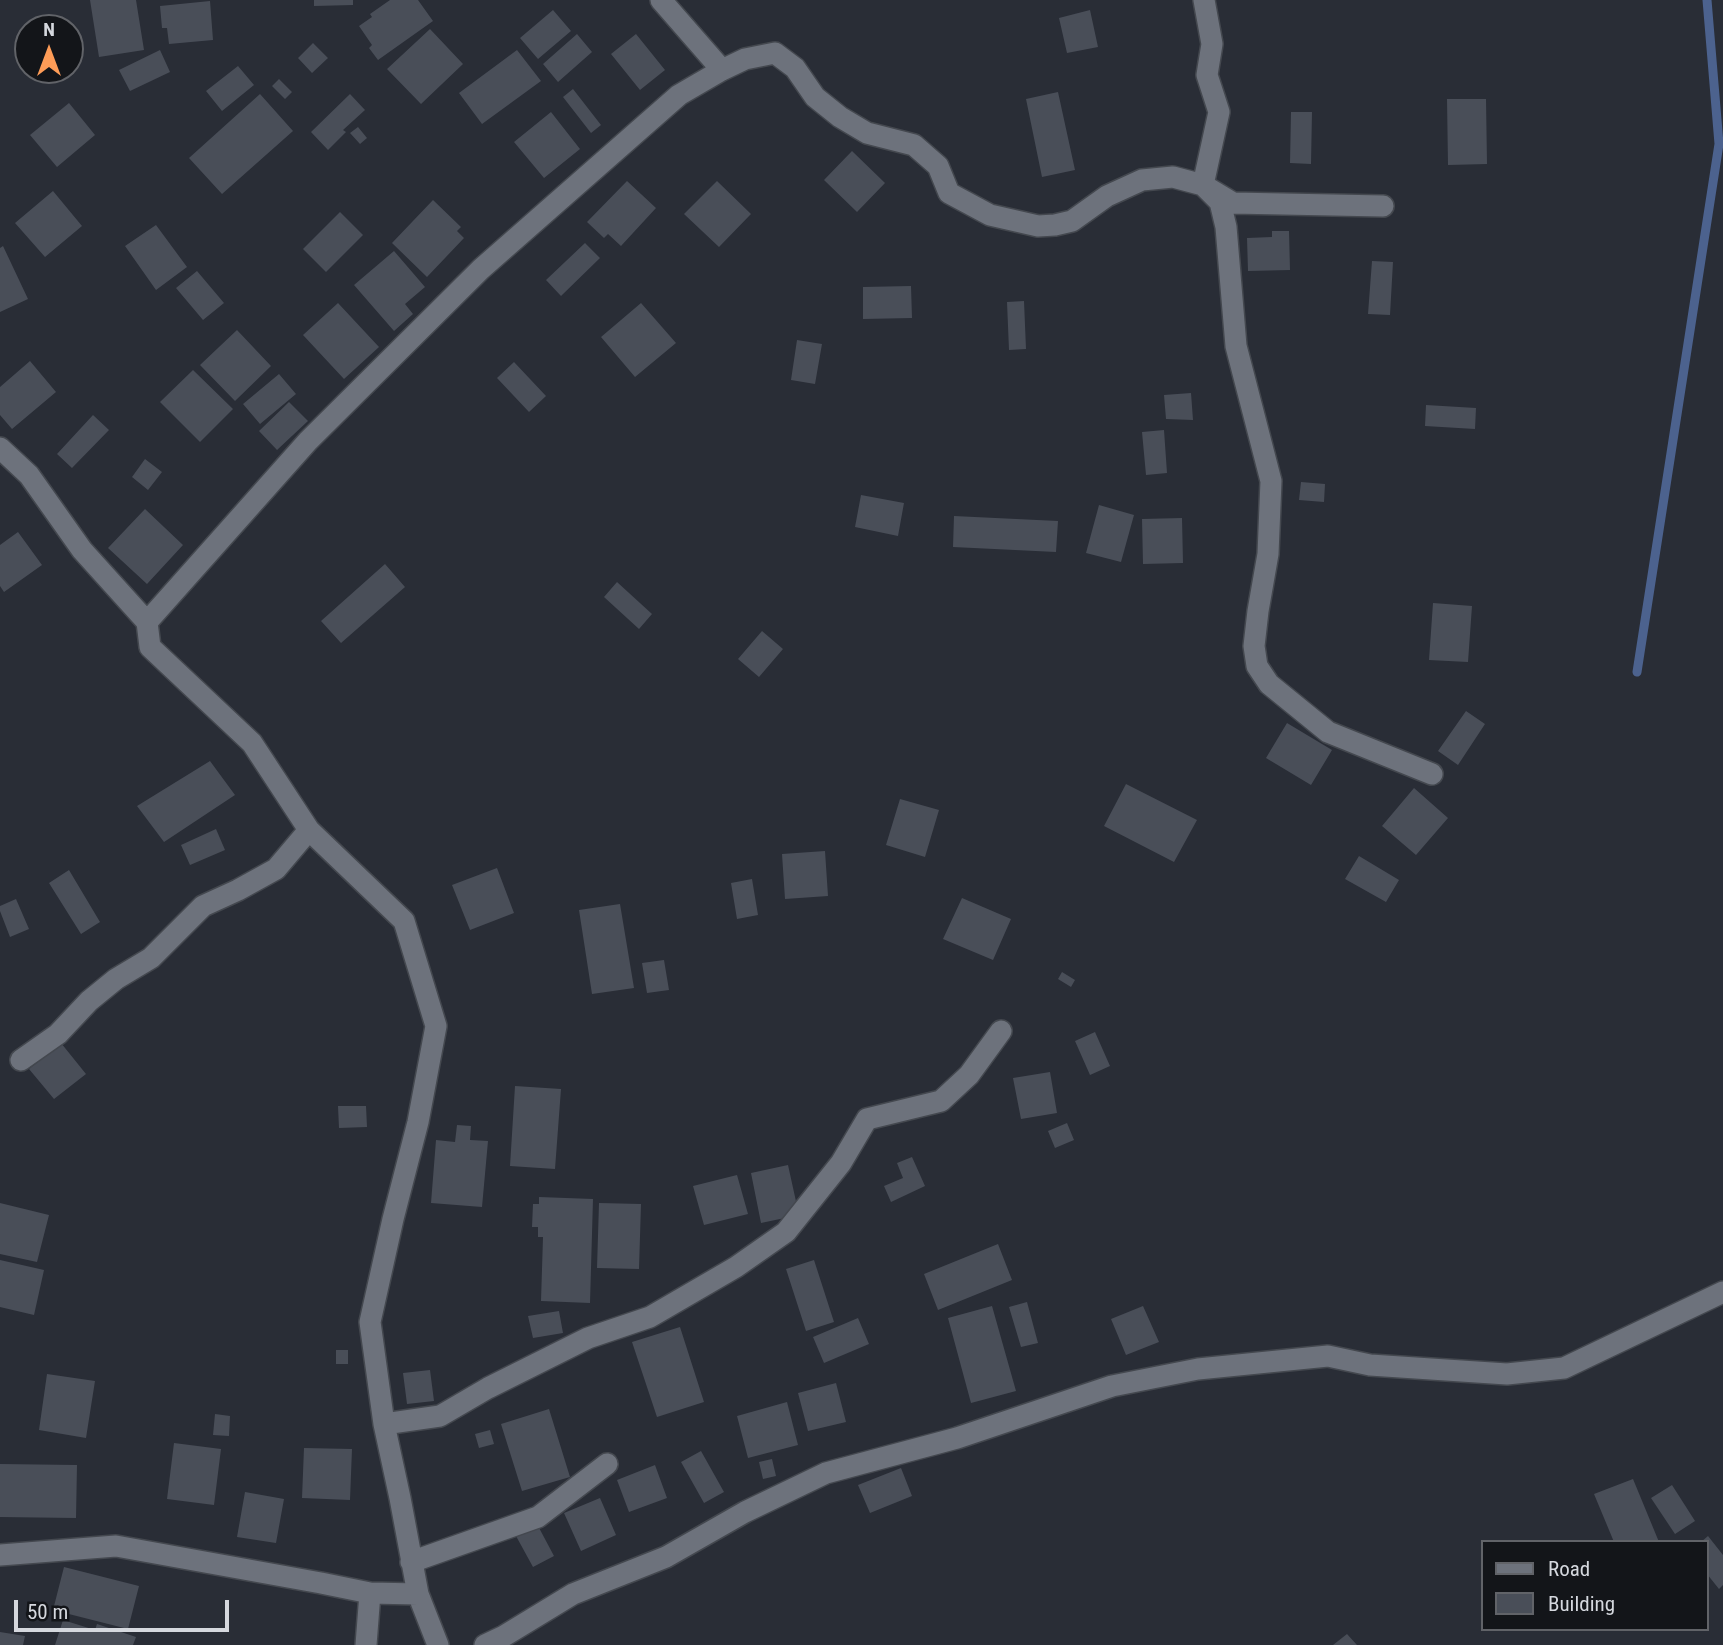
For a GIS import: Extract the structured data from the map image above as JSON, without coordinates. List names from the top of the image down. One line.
{"legend":["Road","Building"],"scale_bar":"50 m","north":"top"}
